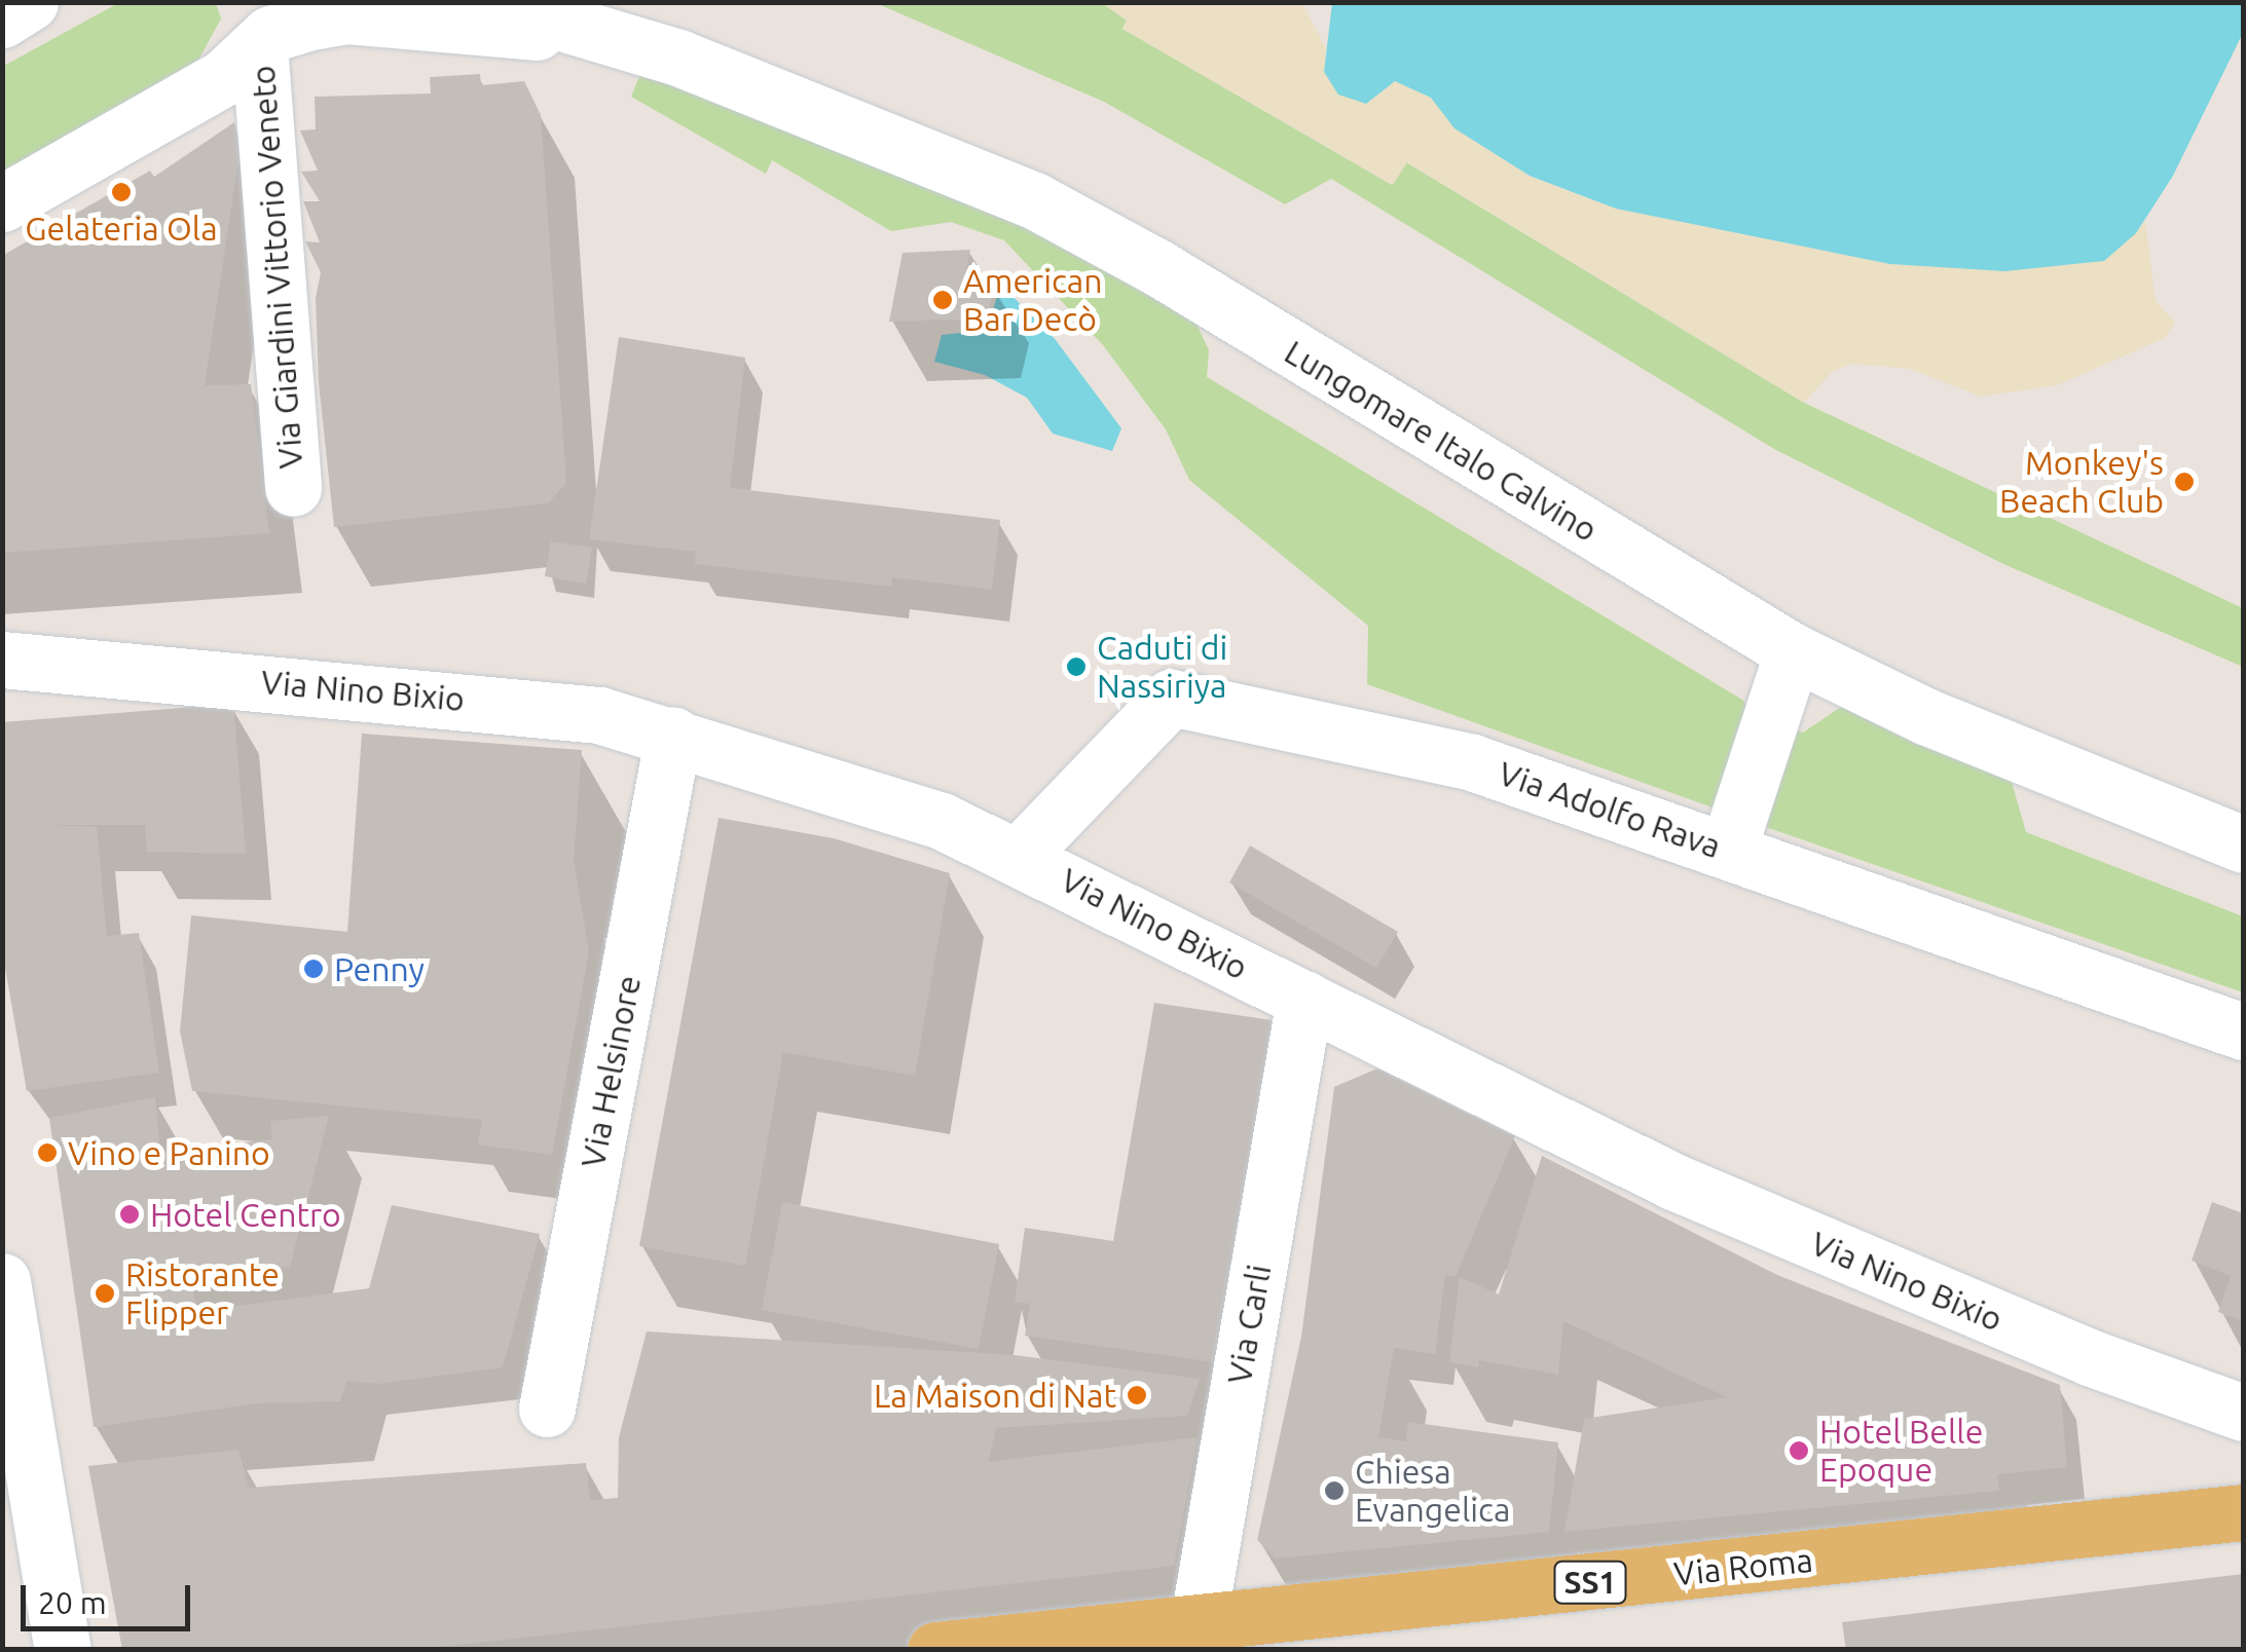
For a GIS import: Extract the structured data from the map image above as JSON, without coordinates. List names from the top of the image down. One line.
{"streets":{"main road":["Via Roma","SS1"],"street":["Via Giardini Vittorio Veneto","Lungomare Italo Calvino","Via Nino Bixio","Via Adolfo Rava","Via Helsinore","Via Carli"]},"crossings":[["Via Giardini Vittorio Veneto","Lungomare Italo Calvino"],["Via Nino Bixio","Via Adolfo Rava"],["Via Nino Bixio","Via Helsinore"],["Via Nino Bixio","Via Carli"],["Via Carli","Via Roma"]],"places":["Gelateria Ola","American Bar Decò","Monkey's Beach Club","Caduti di Nassiriya","Penny","Vino e Panino","Hotel Centro","Ristorante Flipper","La Maison di Nat","Hotel Belle Epoque","Chiesa Evangelica"],"scale_bar":"20 m"}
